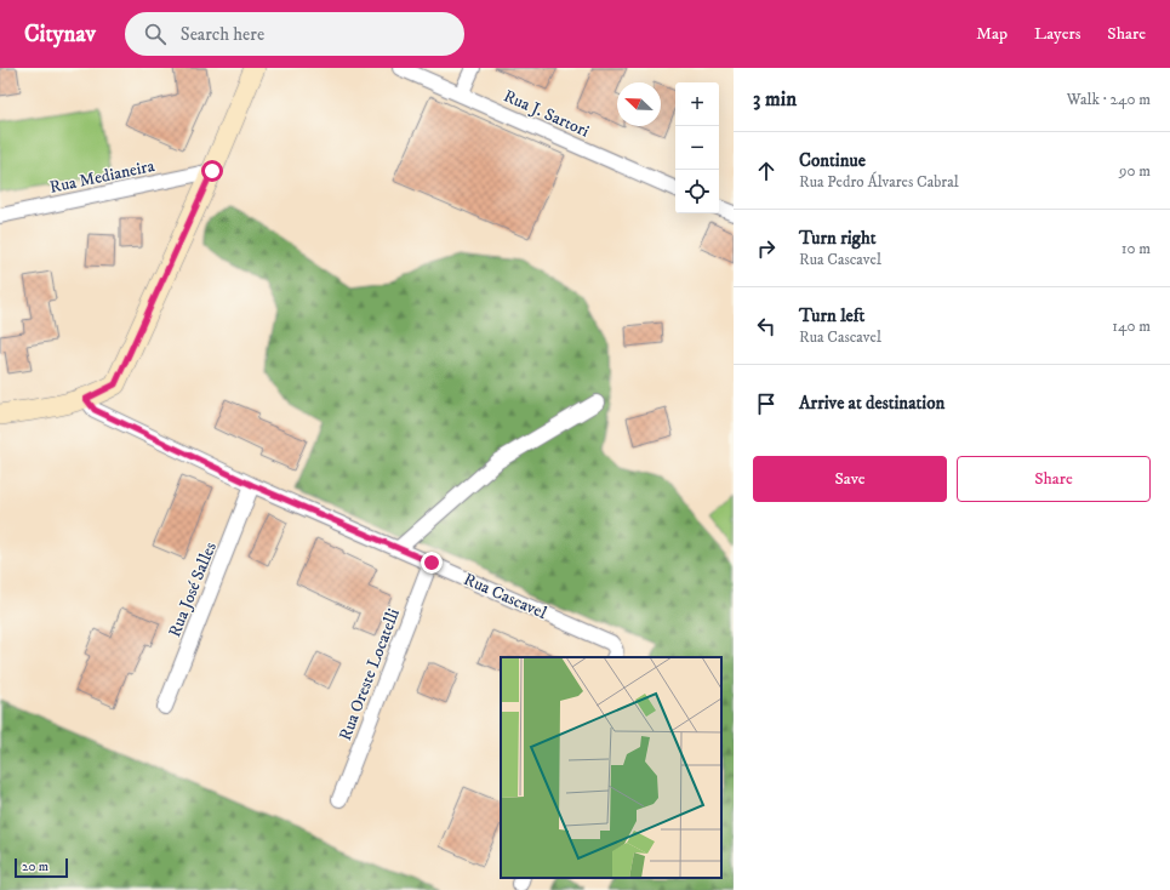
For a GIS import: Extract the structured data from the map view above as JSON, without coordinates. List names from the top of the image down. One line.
{"streets":{"street":["Rua J. Sartori","Rua Medianeira","Rua José Salles","Rua Cascavel","Rua Oreste Locatelli"]},"crossings":[["Rua José Salles","Rua Cascavel"],["Rua Cascavel","Rua Oreste Locatelli"]],"scale_bar":"20 m","north":"top left","page":{"header":"Citynav","search":"Search here","nav":["Map","Layers","Share"],"heading":["3 min","Walk · 240 m"],"map_buttons":["+","−"],"list":[["Continue","Rua Pedro Álvares Cabral","90 m"],["Turn right","Rua Cascavel","10 m"],["Turn left","Rua Cascavel","140 m"],"Arrive at destination"],"buttons":["Save","Share"],"scale":"20 m"}}
